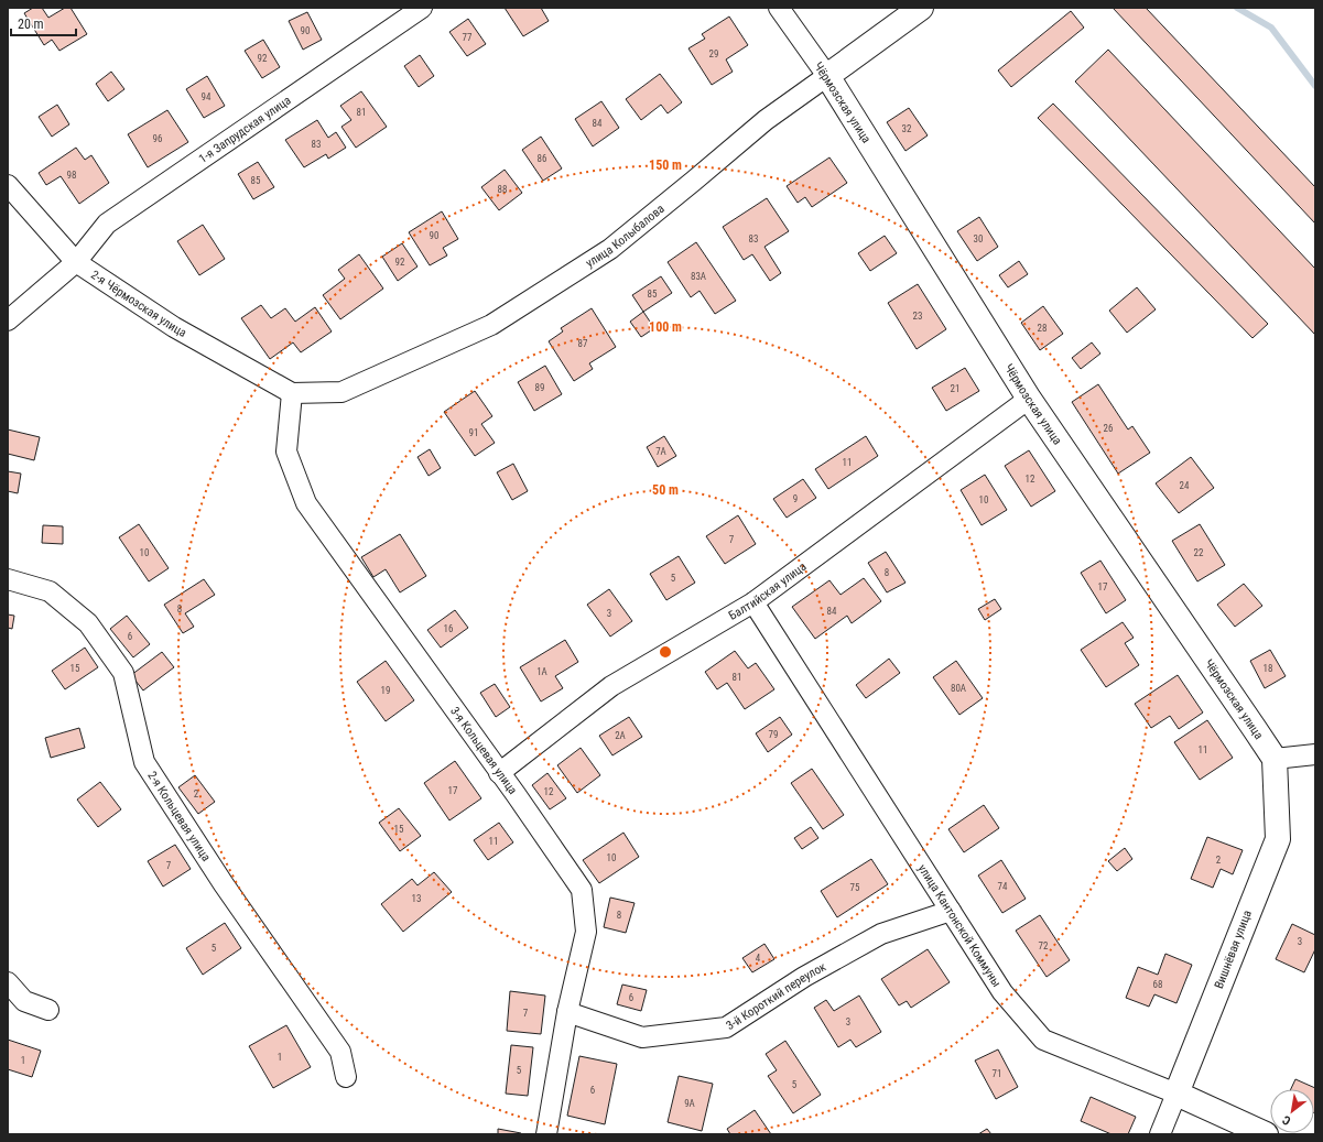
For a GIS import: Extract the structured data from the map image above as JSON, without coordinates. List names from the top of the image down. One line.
{"streets":{"street":["Чёрмозская улица","1-я Запрудская улица","улица Колыбалова","2-я Чёрмозская улица","Балтийская улица","3-я Кольцевая улица","2-я Кольцевая улица","улица Кантонской Коммуны","Вишнёвая улица","3-й Короткий переулок"]},"crossings":[["Чёрмозская улица","улица Колыбалова"],["Чёрмозская улица","Балтийская улица"],["Чёрмозская улица","Вишнёвая улица"],["1-я Запрудская улица","2-я Чёрмозская улица"],["улица Колыбалова","2-я Чёрмозская улица"],["улица Колыбалова","3-я Кольцевая улица"],["2-я Чёрмозская улица","3-я Кольцевая улица"],["Балтийская улица","3-я Кольцевая улица"],["Балтийская улица","улица Кантонской Коммуны"],["3-я Кольцевая улица","3-й Короткий переулок"],["улица Кантонской Коммуны","Вишнёвая улица"],["улица Кантонской Коммуны","3-й Короткий переулок"]],"house_numbers":["90","77","29","92","94","81","84","32","96","83","86","98","85","88","90","83","30","92","83А","85","23","28","87","89","21","26","91","7А","11","12","24","9","10","7","10","22","8","5","17","8","84","3","16","6","15","18","1А","81","80А","19","79","2А","11","17","12","2","15","11","10","2","7","74","75","13","8","3","72","5","4","68","6","7","3","1","1","5","71","5","6","9А"],"scale_bar":"20 m","north":"bottom left","rings":["150 m","100 m","50 m"]}
